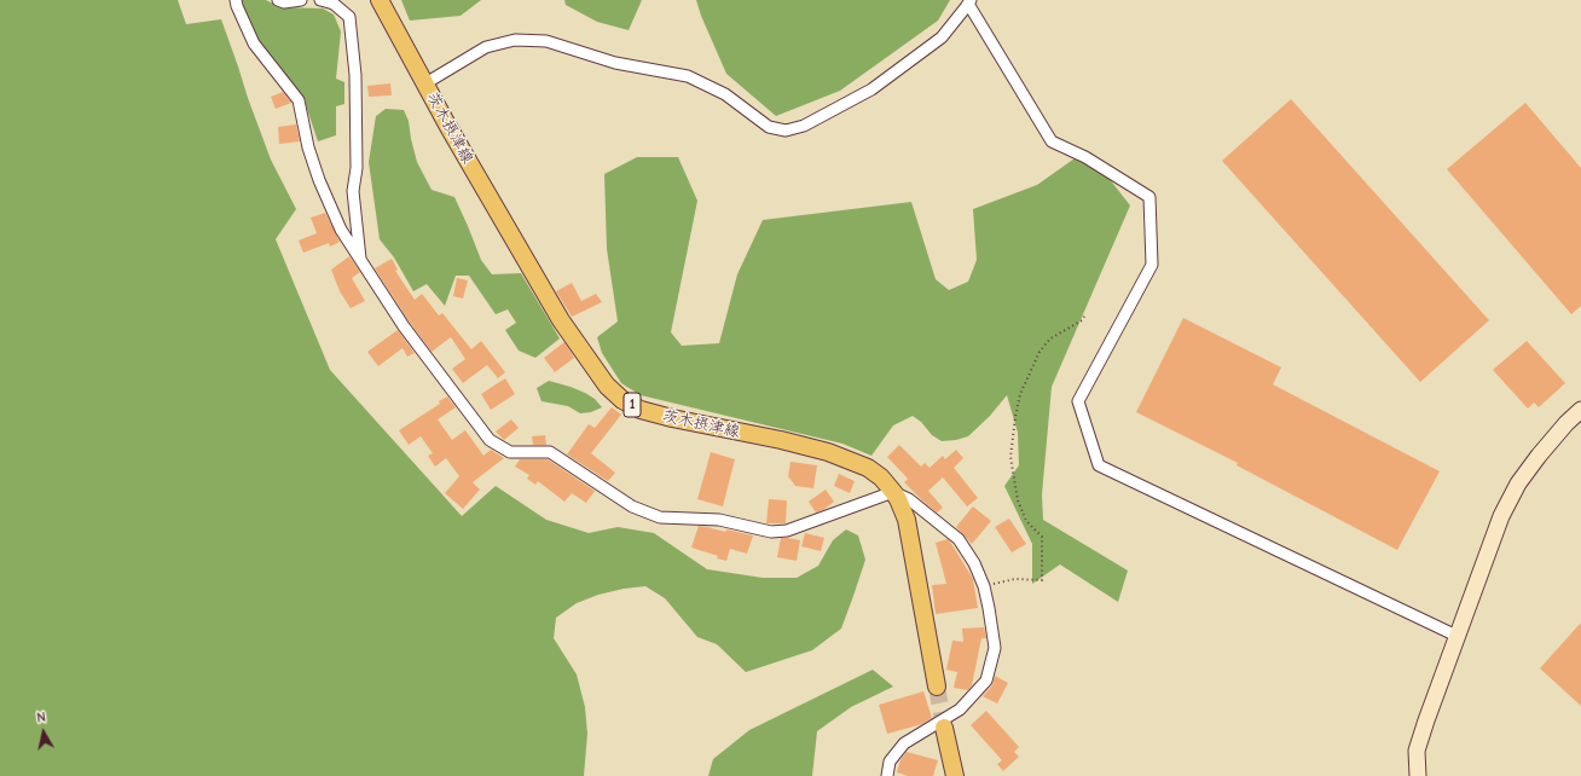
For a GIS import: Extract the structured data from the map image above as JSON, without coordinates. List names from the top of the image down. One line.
{"streets":{"main road":["茨木摂津線","1"]},"north":"top"}
